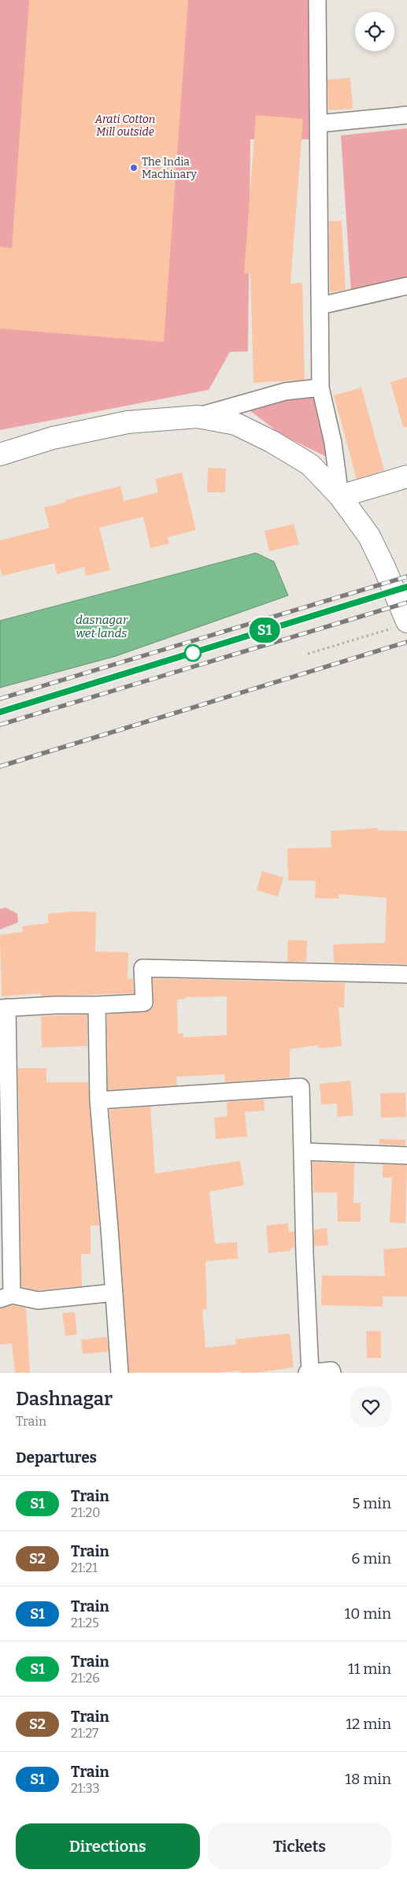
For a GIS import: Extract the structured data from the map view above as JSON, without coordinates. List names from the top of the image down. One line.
{"water":["dasnagar wet lands"],"parks":["Arati Cotton Mill outside"],"places":["The India Machinary"],"page":{"on_map":"S1","heading":[["Dashnagar","Train"],"Departures"],"list":[{"mark":"S1","name":"Train","note":"21:20","value":"5 min"},{"mark":"S2","name":"Train","note":"21:21","value":"6 min"},{"mark":"S1","name":"Train","note":"21:25","value":"10 min"},{"mark":"S1","name":"Train","note":"21:26","value":"11 min"},{"mark":"S2","name":"Train","note":"21:27","value":"12 min"},{"mark":"S1","name":"Train","note":"21:33","value":"18 min"}],"buttons":["Directions","Tickets"]}}
